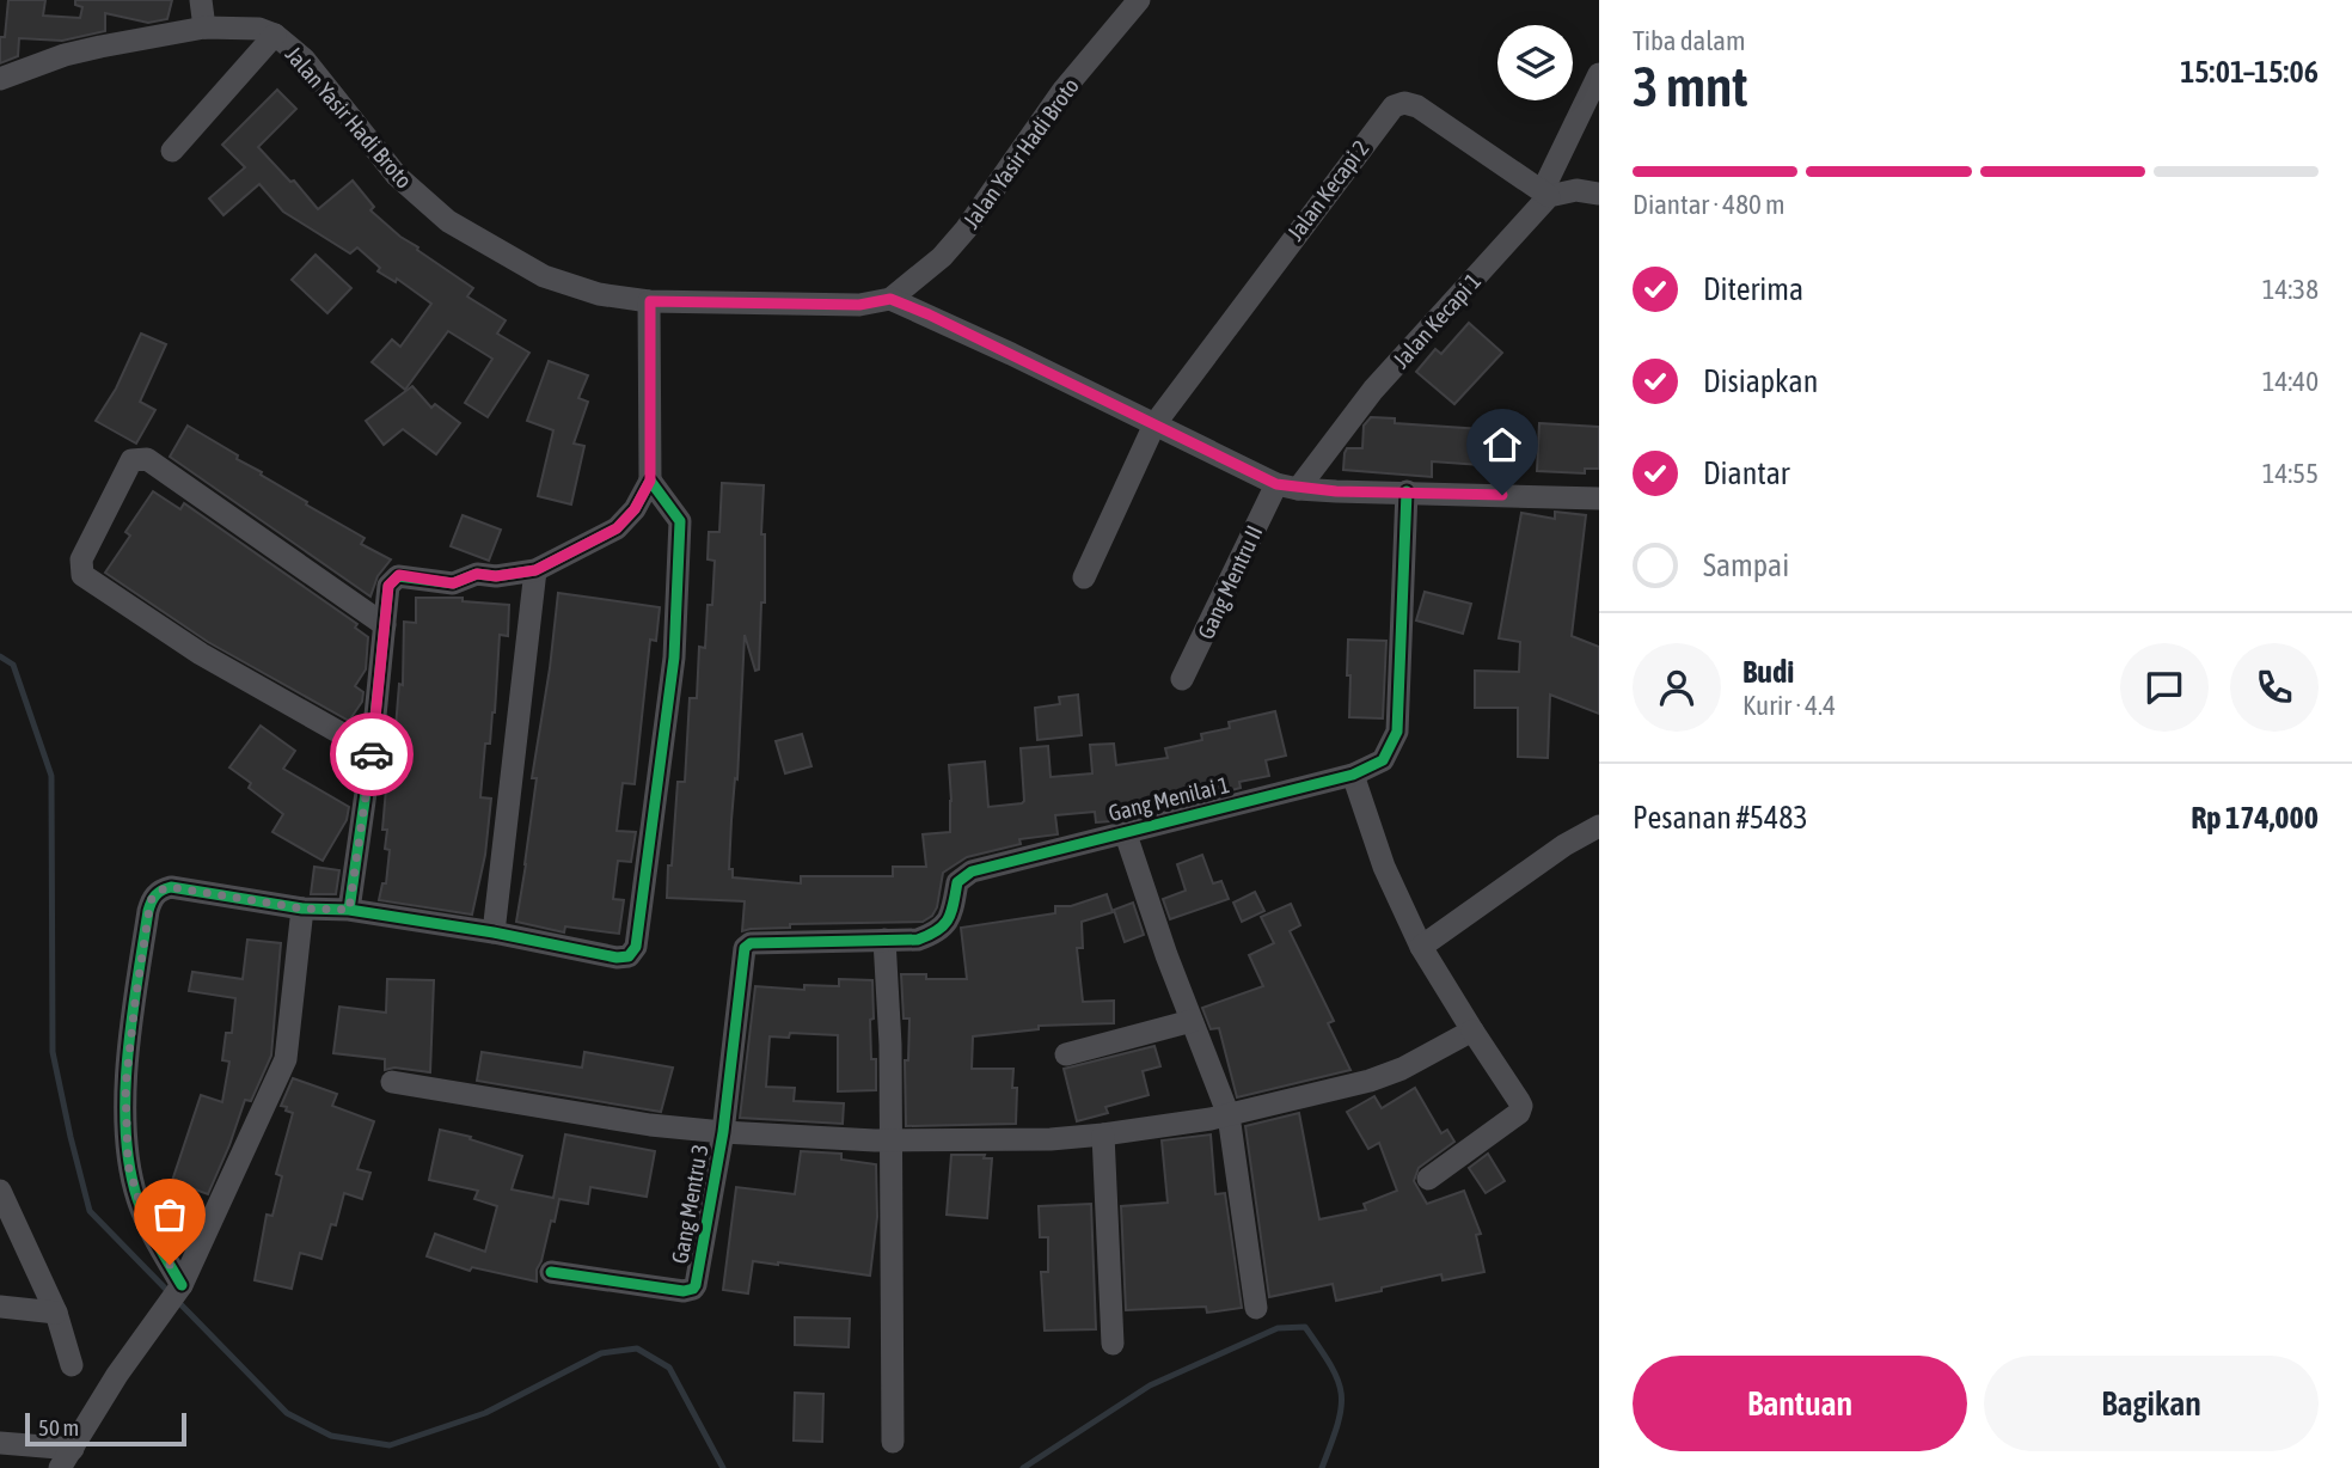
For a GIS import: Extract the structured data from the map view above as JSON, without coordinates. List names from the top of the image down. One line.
{"streets":{"street":["Jalan Yasir Hadi Broto","Jalan Kecapi 2","Jalan Kecapi 1","Gang Mentru II","Gang Menilai 1","Gang Mentru 3"]},"crossings":[["Jalan Kecapi 2","Jalan Kecapi 1"],["Jalan Kecapi 1","Gang Mentru II"],["Gang Menilai 1","Gang Mentru 3"]],"scale_bar":"50 m","page":{"heading":["3 mnt","Tiba dalam","15:01–15:06"],"panel":["Budi","Kurir · 4.4","Pesanan #5483","Rp 174,000"],"bar":"Diantar · 480 m","list":[["Diterima","14:38"],["Disiapkan","14:40"],["Diantar","14:55"],"Sampai"],"buttons":["Bantuan","Bagikan"],"scale":"50 m"}}
